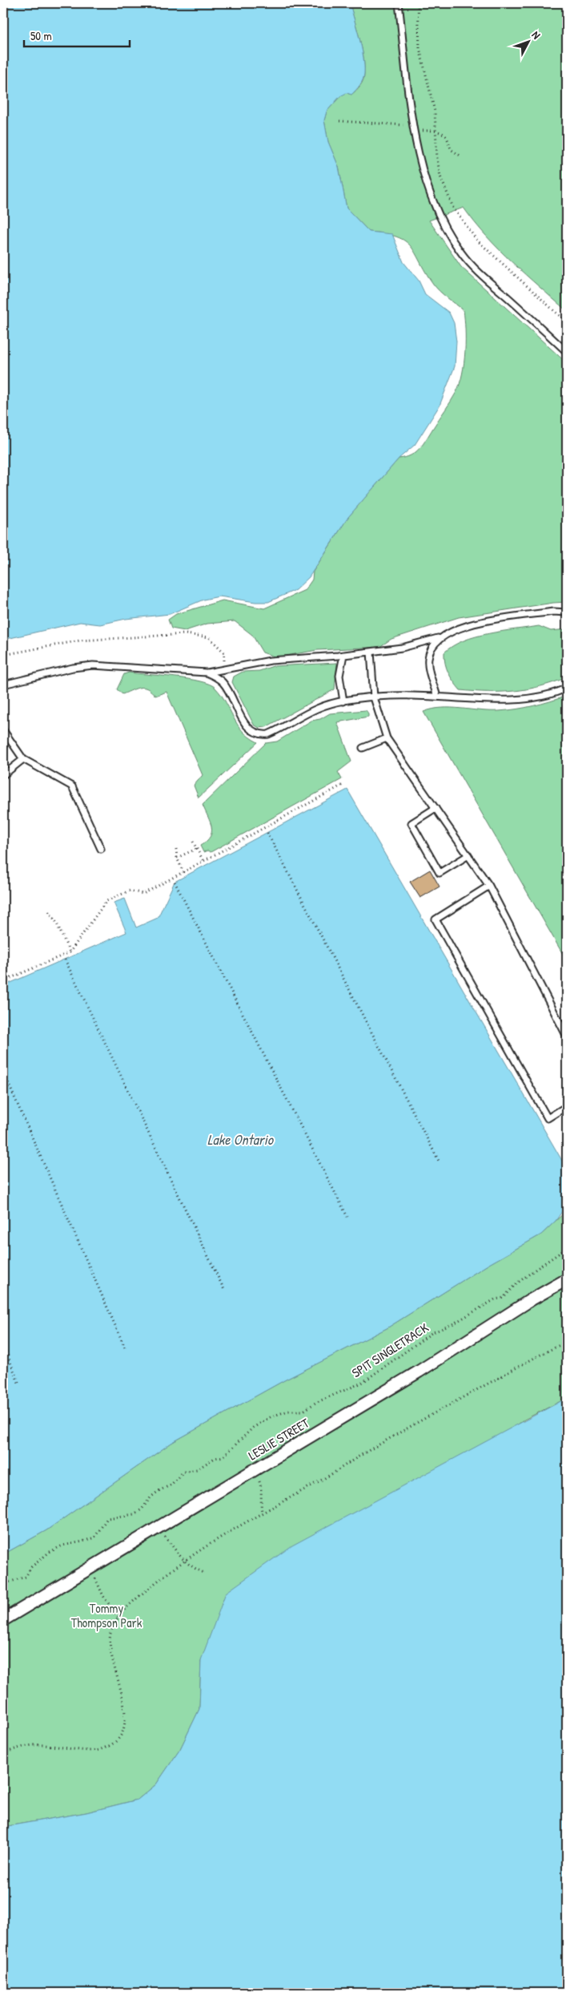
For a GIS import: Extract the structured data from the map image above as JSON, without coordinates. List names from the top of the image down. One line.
{"streets":{"street":["LESLIE STREET"],"path":["SPIT SINGLETRACK"]},"water":["Lake Ontario"],"parks":["Tommy Thompson Park"],"scale_bar":"50 m","north":"top right"}
